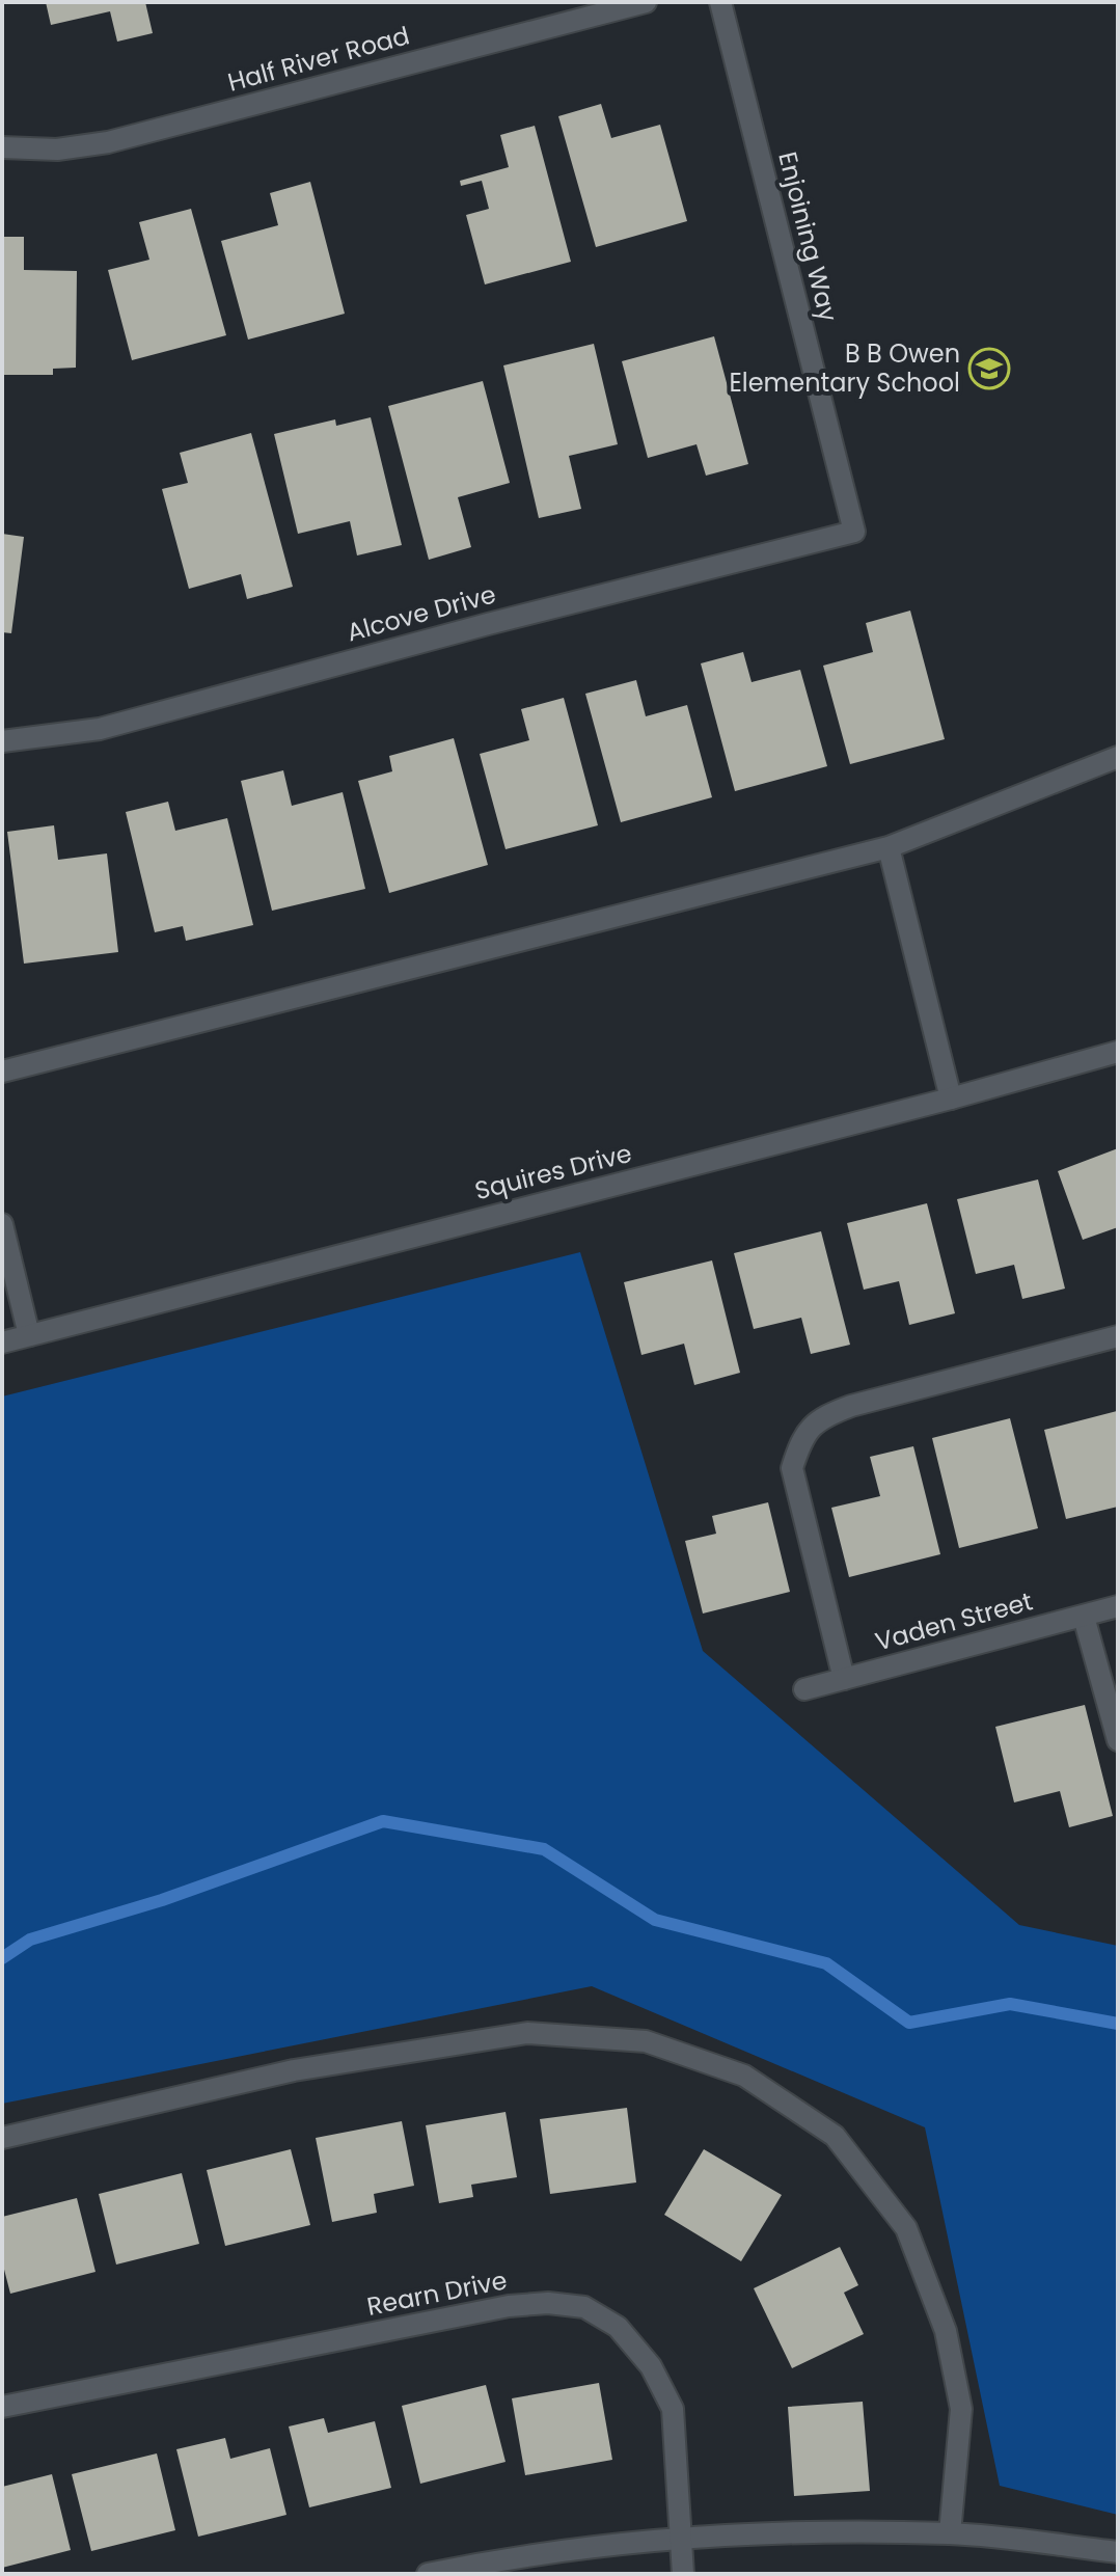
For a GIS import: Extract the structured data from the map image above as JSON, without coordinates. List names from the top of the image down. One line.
{"streets":{"street":["Half River Road","Enjoining Way","Alcove Drive","Squires Drive","Vaden Street","Rearn Drive"]},"crossings":[["Enjoining Way","Alcove Drive"]],"places":{"school or university":["B B Owen Elementary School"]}}
